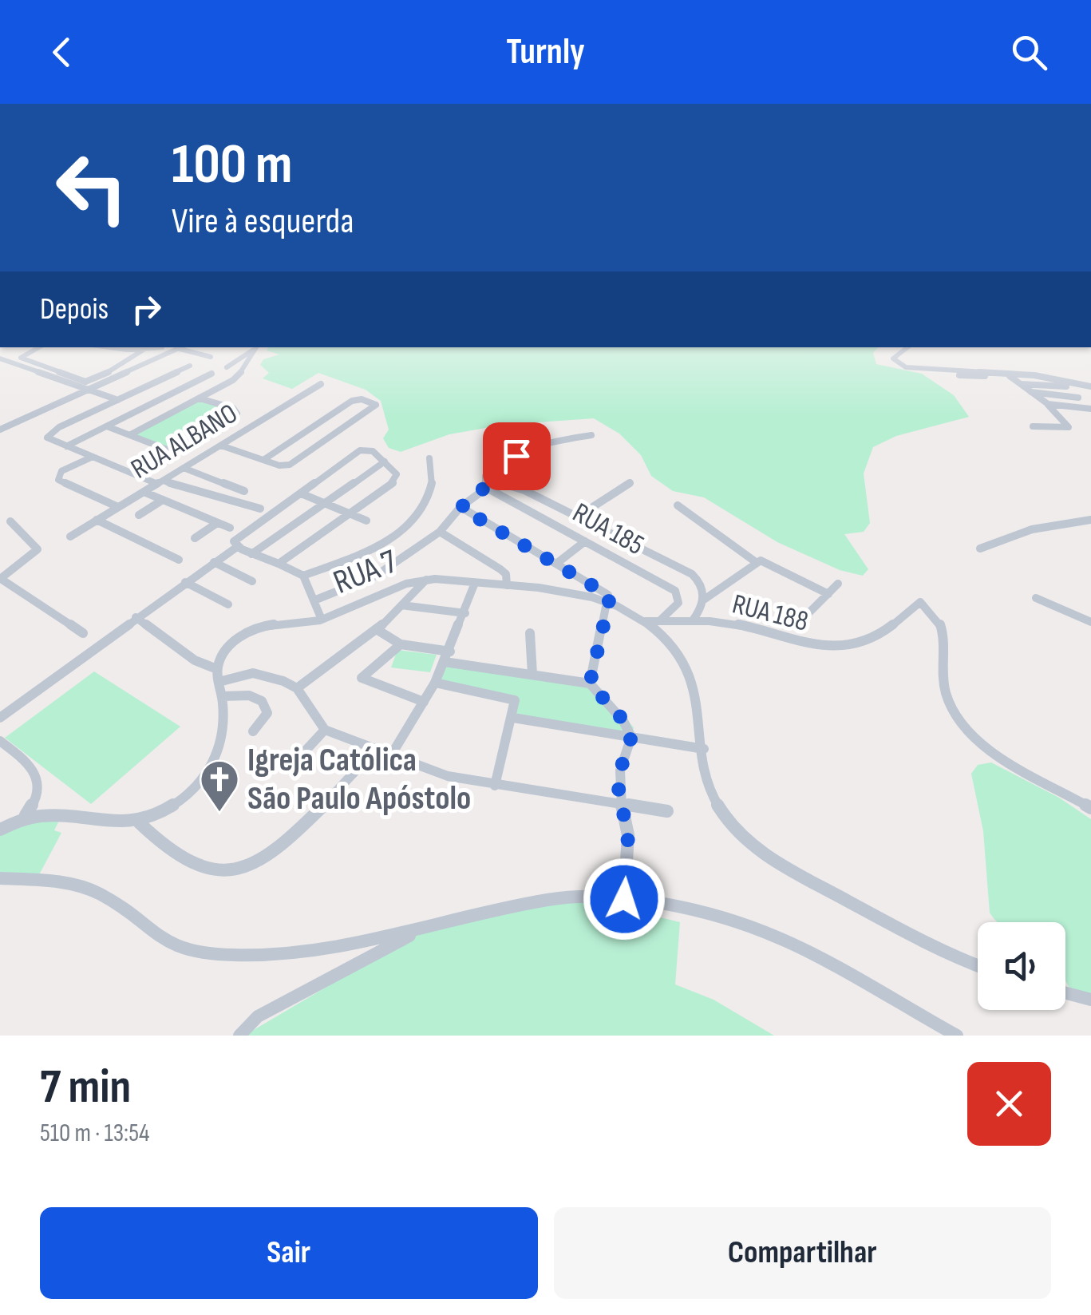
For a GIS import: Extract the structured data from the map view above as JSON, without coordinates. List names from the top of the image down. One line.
{"streets":{"street":["RUA ALBANO","RUA 185","RUA 7","RUA 188"]},"crossings":[["RUA 185","RUA 188"],["RUA 7","RUA 188"]],"places":{"church":["Igreja Católica São Paulo Apóstolo"]},"page":{"header":"Turnly","turn":["100 m","Vire à esquerda"],"then":"Depois","heading":["7 min","510 m · 13:54"],"buttons":["Sair","Compartilhar"]}}
